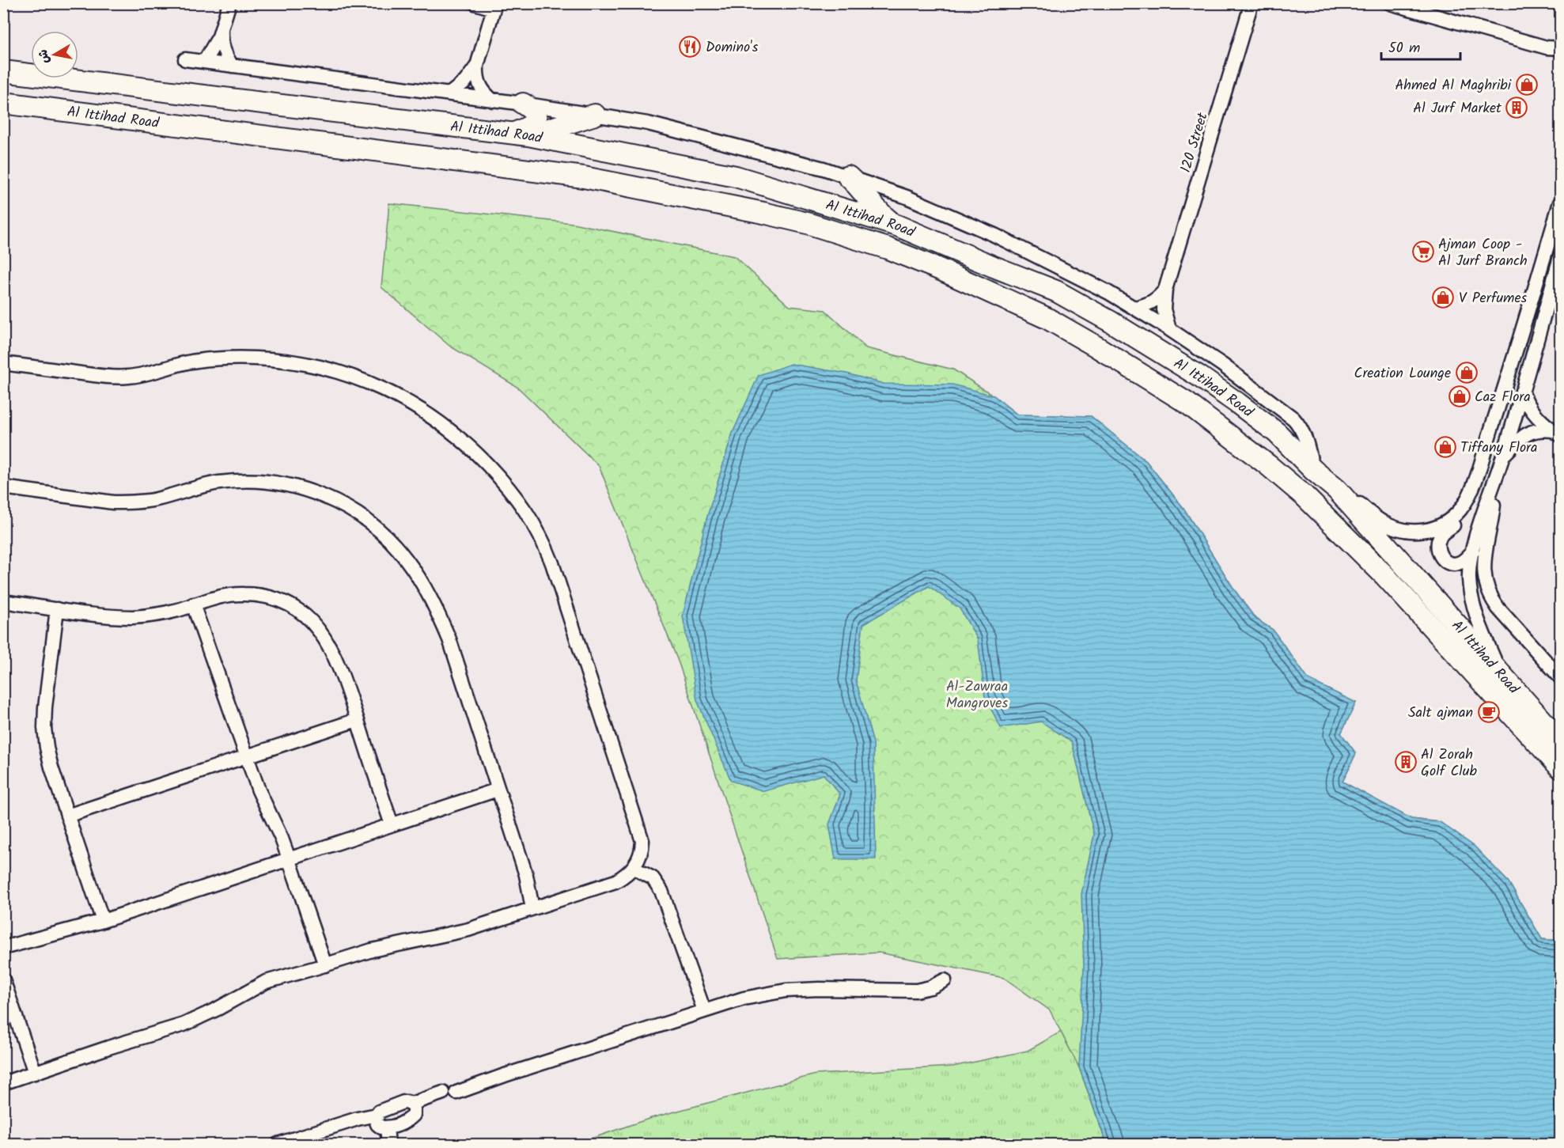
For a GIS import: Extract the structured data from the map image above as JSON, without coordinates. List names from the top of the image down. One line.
{"streets":{"highway":["Al Ittihad Road"],"street":["120 Street"]},"parks":["Al-Zawraa Mangroves"],"places":{"restaurant":["Domino's"],"shop":["Ahmed Al Maghribi","V Perfumes","Creation Lounge","Caz Flora","Tiffany Flora"],"building":["Al Jurf Market","Al Zorah Golf Club"],"supermarket":["Ajman Coop - Al Jurf Branch"],"cafe":["Salt ajman"]},"scale_bar":"50 m","north":"left"}
